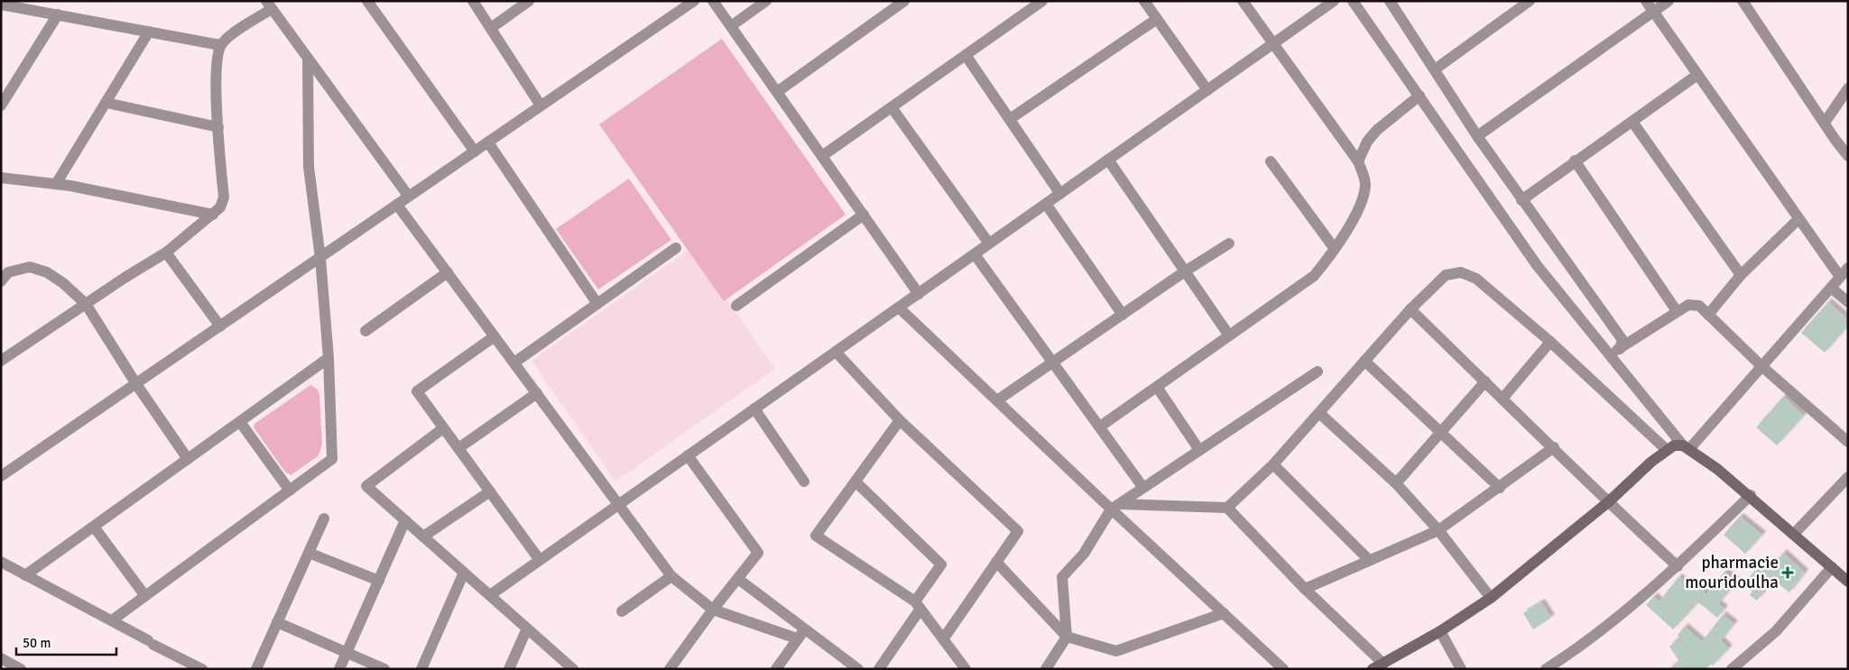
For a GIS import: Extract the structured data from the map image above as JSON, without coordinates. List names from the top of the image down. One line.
{"places":{"health":["pharmacie mouridoulha"]},"scale_bar":"50 m"}
